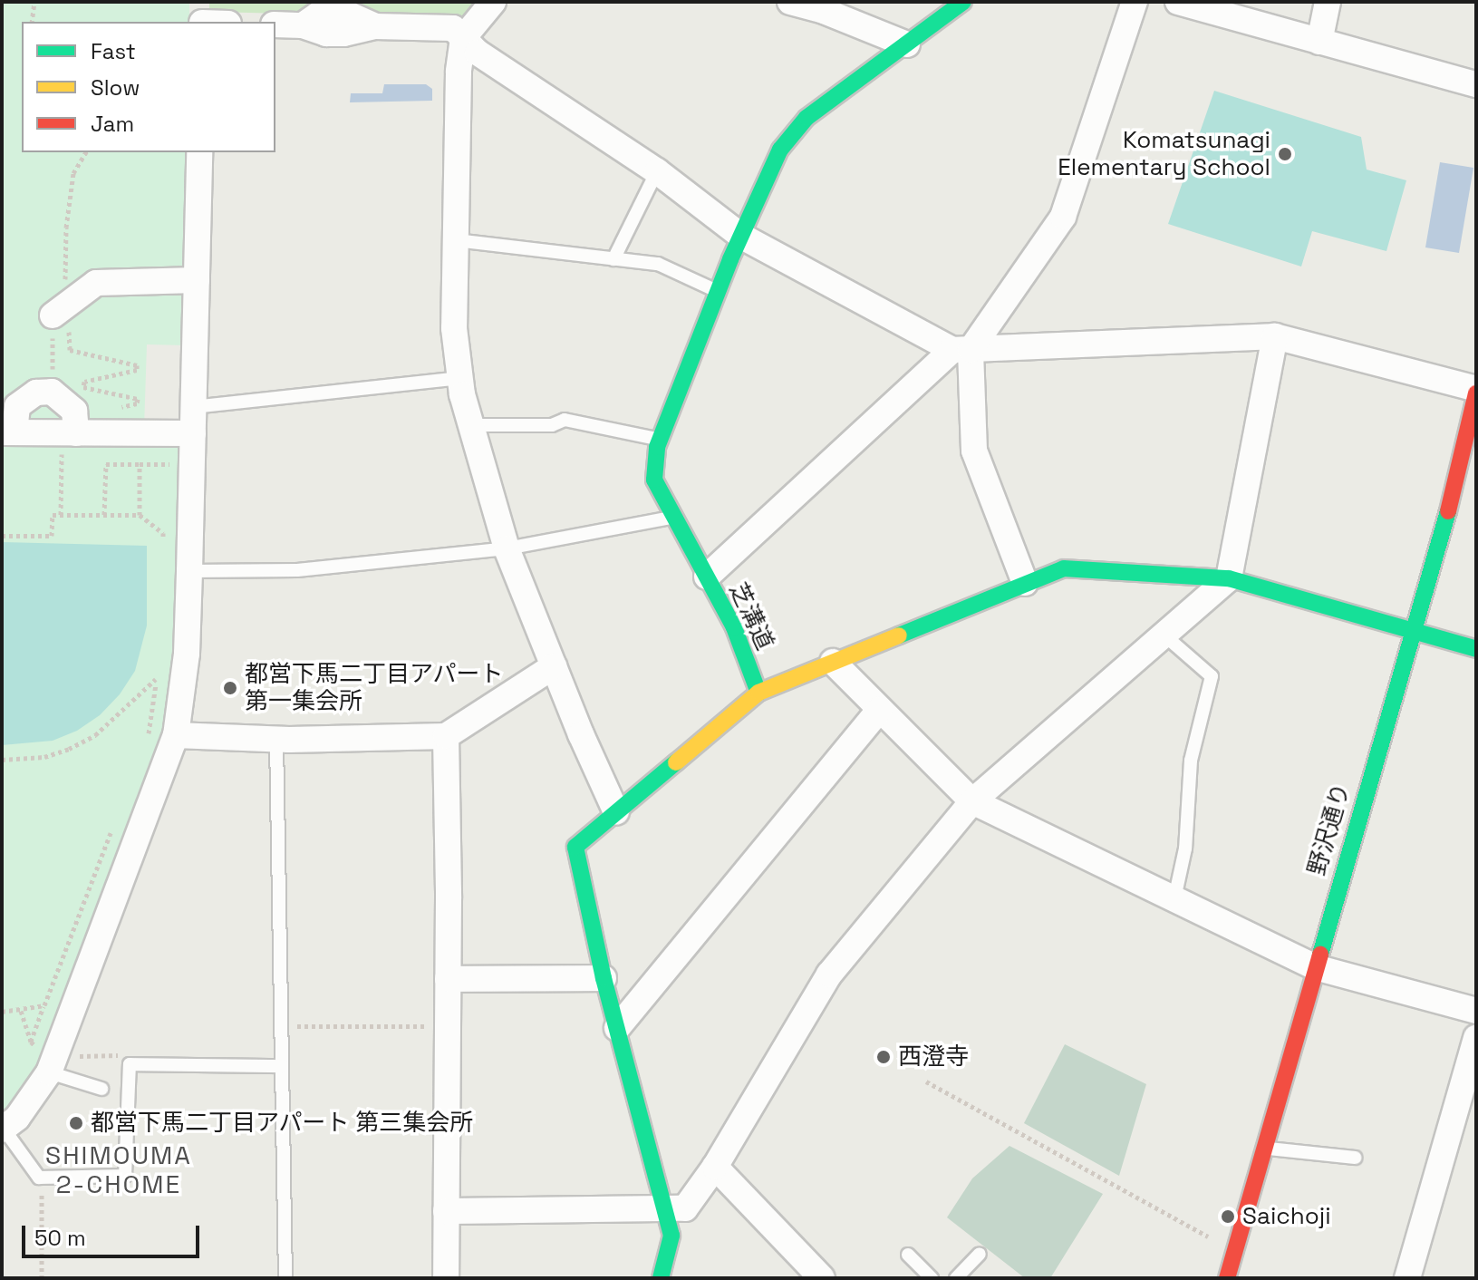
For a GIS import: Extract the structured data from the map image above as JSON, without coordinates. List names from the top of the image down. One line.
{"streets":{"street":["芝溝道","野沢通り"]},"districts":["SHIMOUMA 2-CHOME"],"places":["Komatsunagi Elementary School","都営下馬二丁目アパート 第一集会所","西澄寺","都営下馬二丁目アパート 第三集会所","Saichoji"],"legend":["Fast","Slow","Jam"],"scale_bar":"50 m"}
